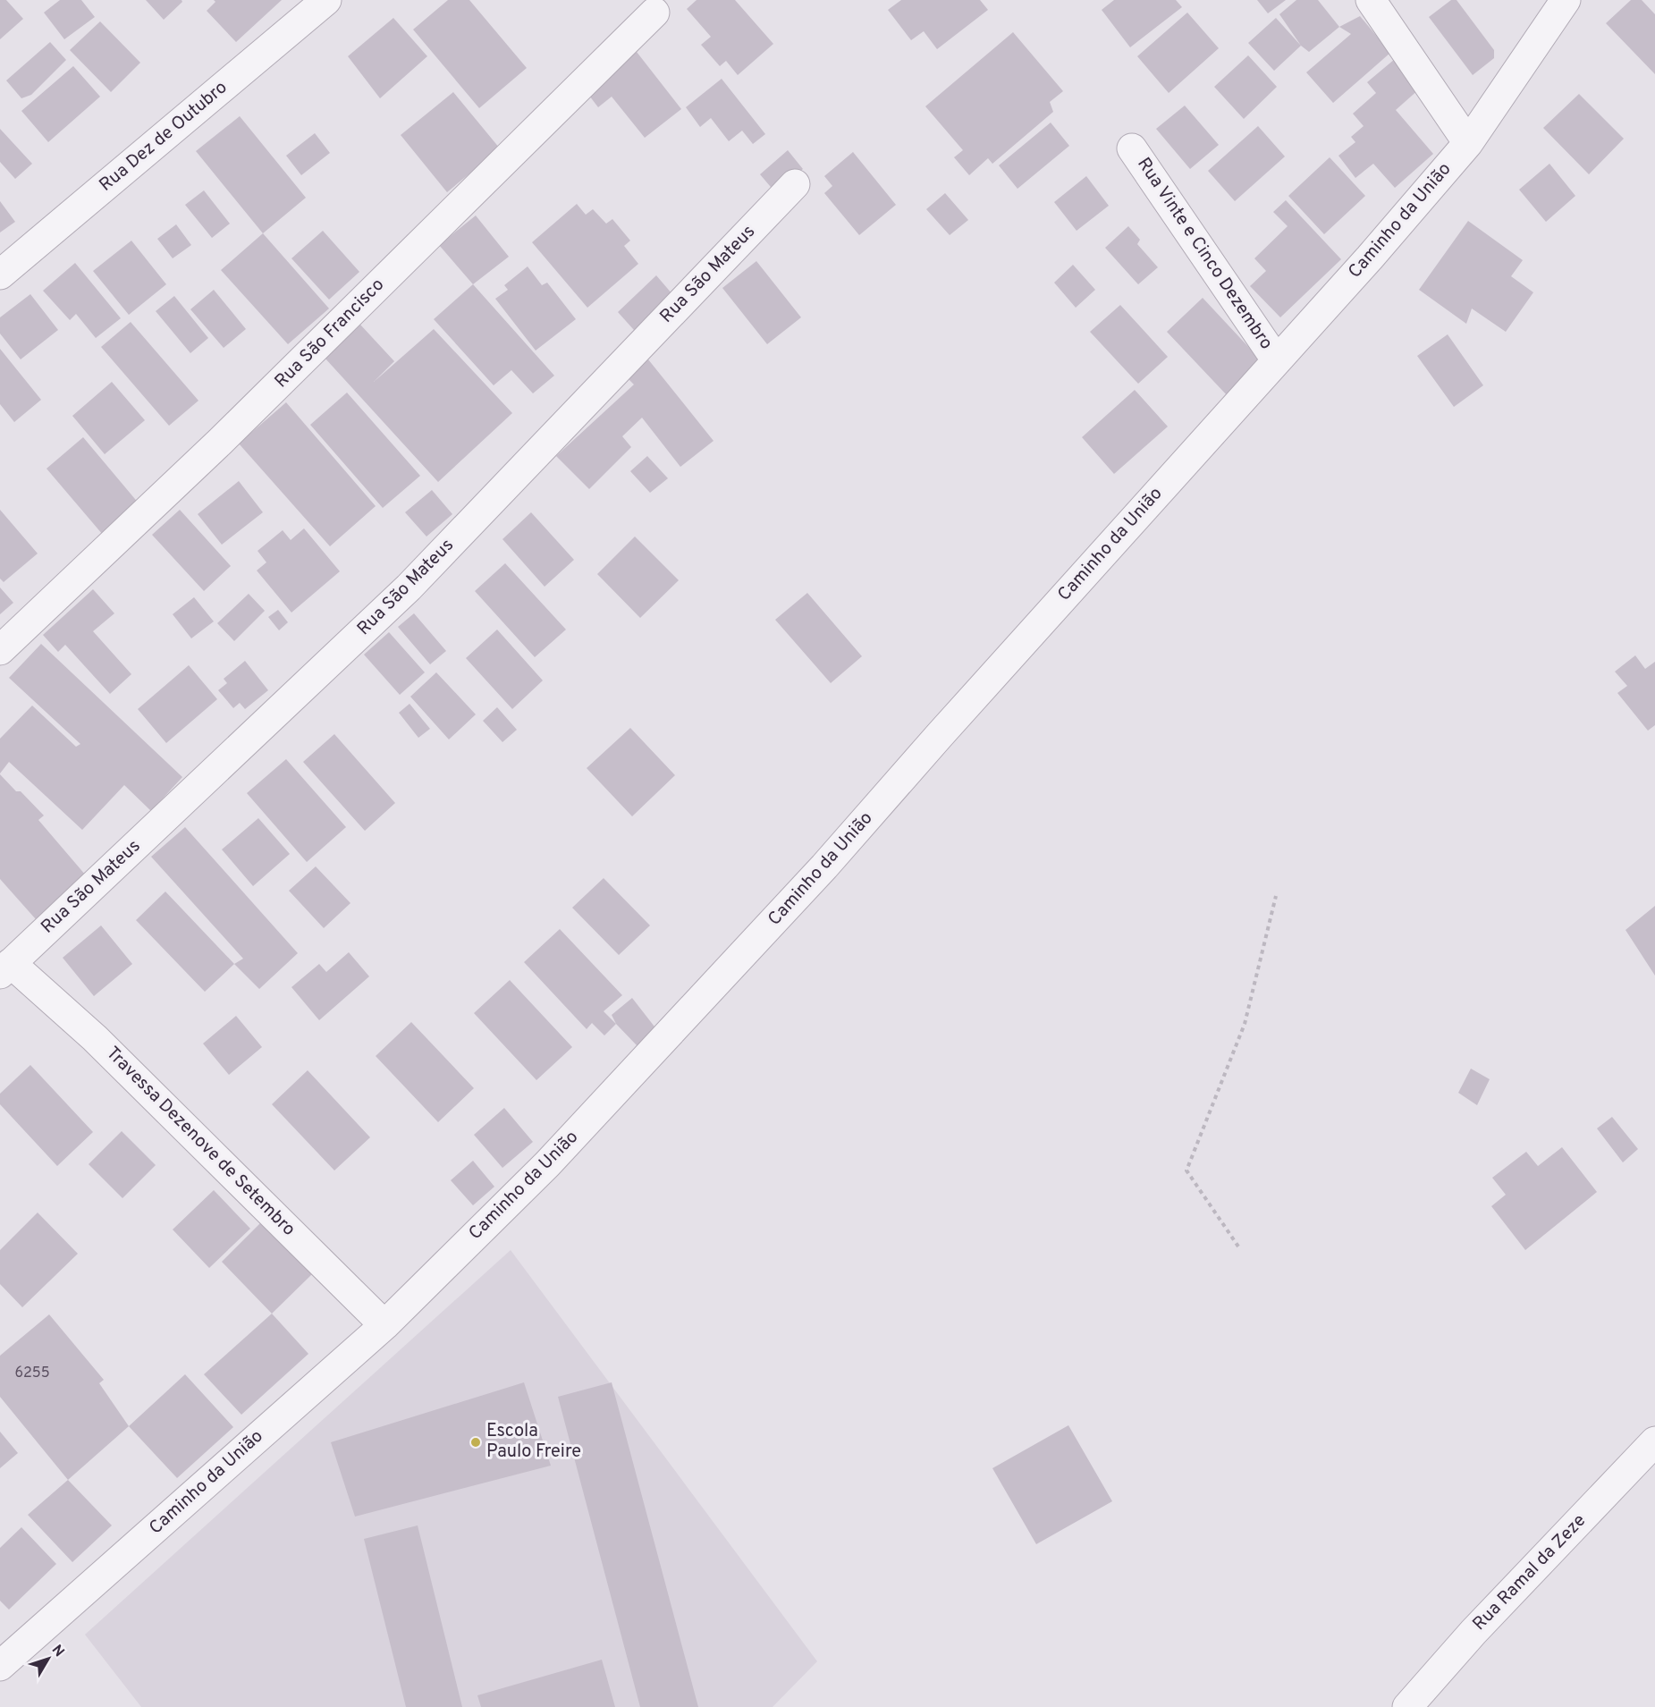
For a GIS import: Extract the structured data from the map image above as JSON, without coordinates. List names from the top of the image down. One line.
{"streets":{"street":["Rua Dez de Outubro","Caminho da União","Rua Vinte e Cinco Dezembro","Rua São Mateus","Rua São Francisco","Travessa Dezenove de Setembro","Rua Ramal da Zeze"]},"crossings":[["Caminho da União","Rua Vinte e Cinco Dezembro"],["Caminho da União","Travessa Dezenove de Setembro"],["Rua São Mateus","Travessa Dezenove de Setembro"]],"places":["Escola Paulo Freire"],"house_numbers":["6255"],"north":"top right"}
